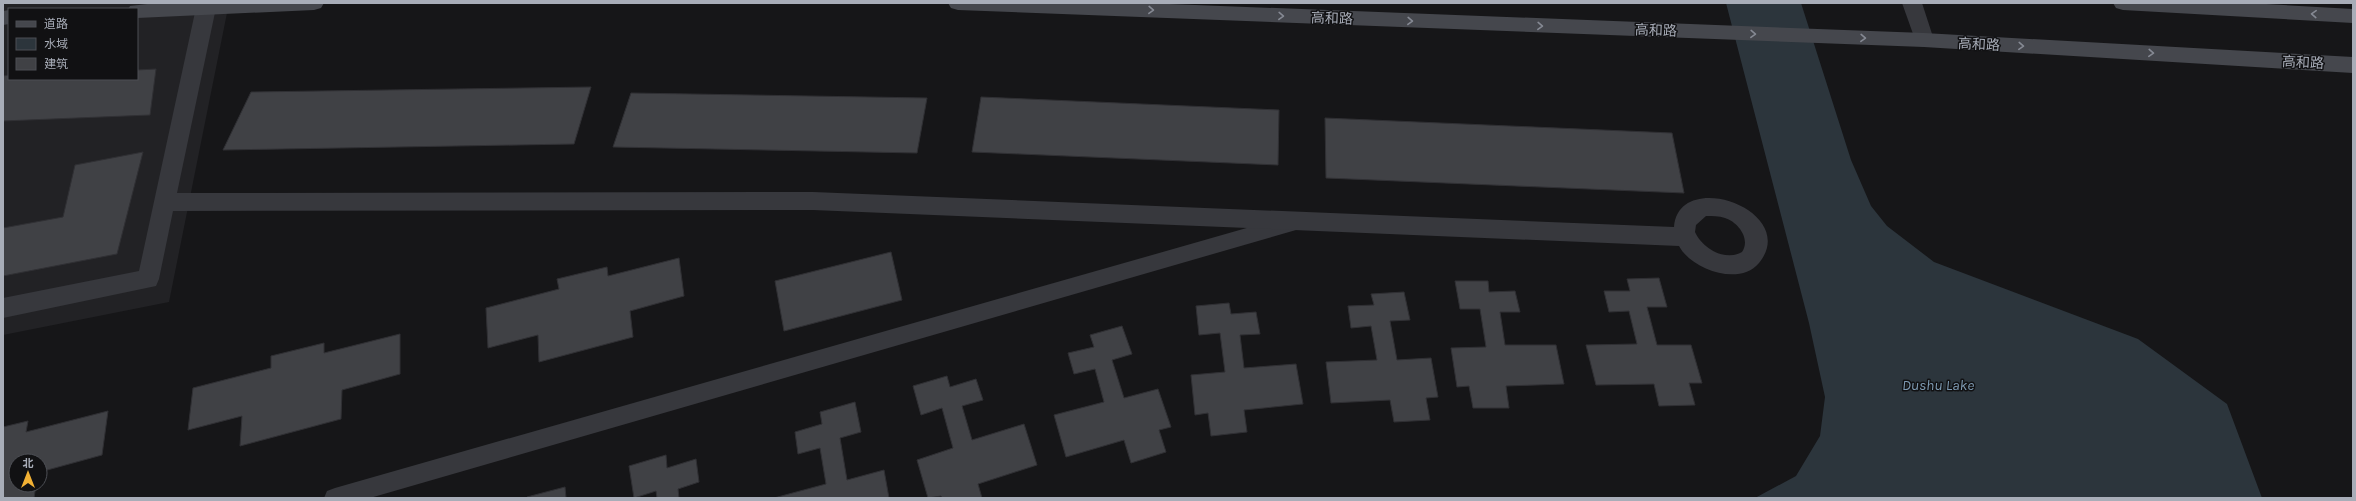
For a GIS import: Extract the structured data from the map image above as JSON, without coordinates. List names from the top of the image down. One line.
{"streets":{"main road":["高和路"]},"one_way":["高和路"],"water":["Dushu Lake"],"legend":["道路","水域","建筑"],"north":"top"}
